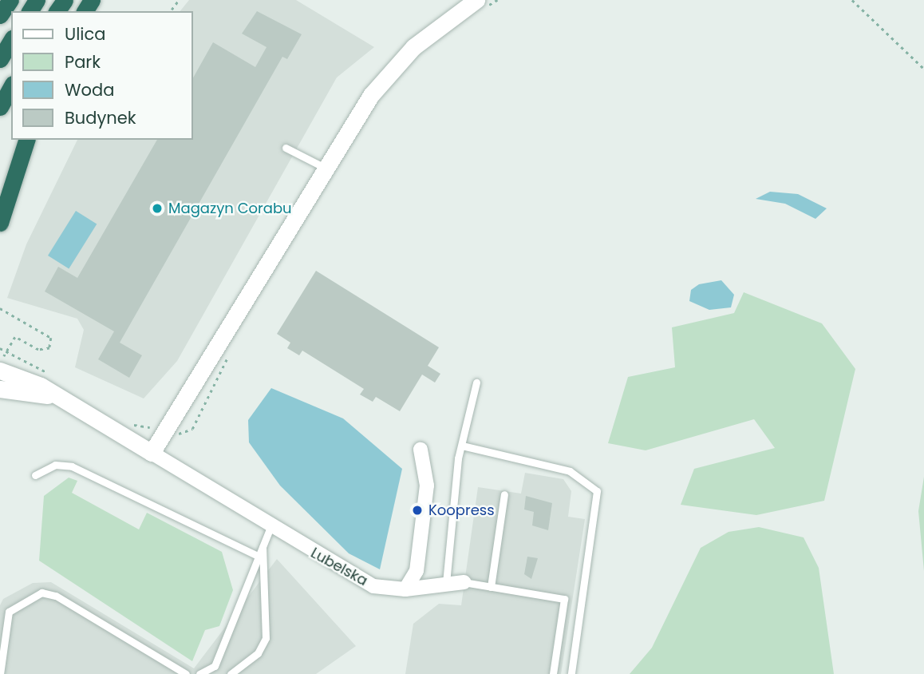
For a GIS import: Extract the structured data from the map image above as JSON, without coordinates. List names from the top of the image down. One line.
{"streets":{"street":["Lubelska"]},"places":["Magazyn Corabu","Koopress"],"legend":["Ulica","Park","Woda","Budynek"]}
